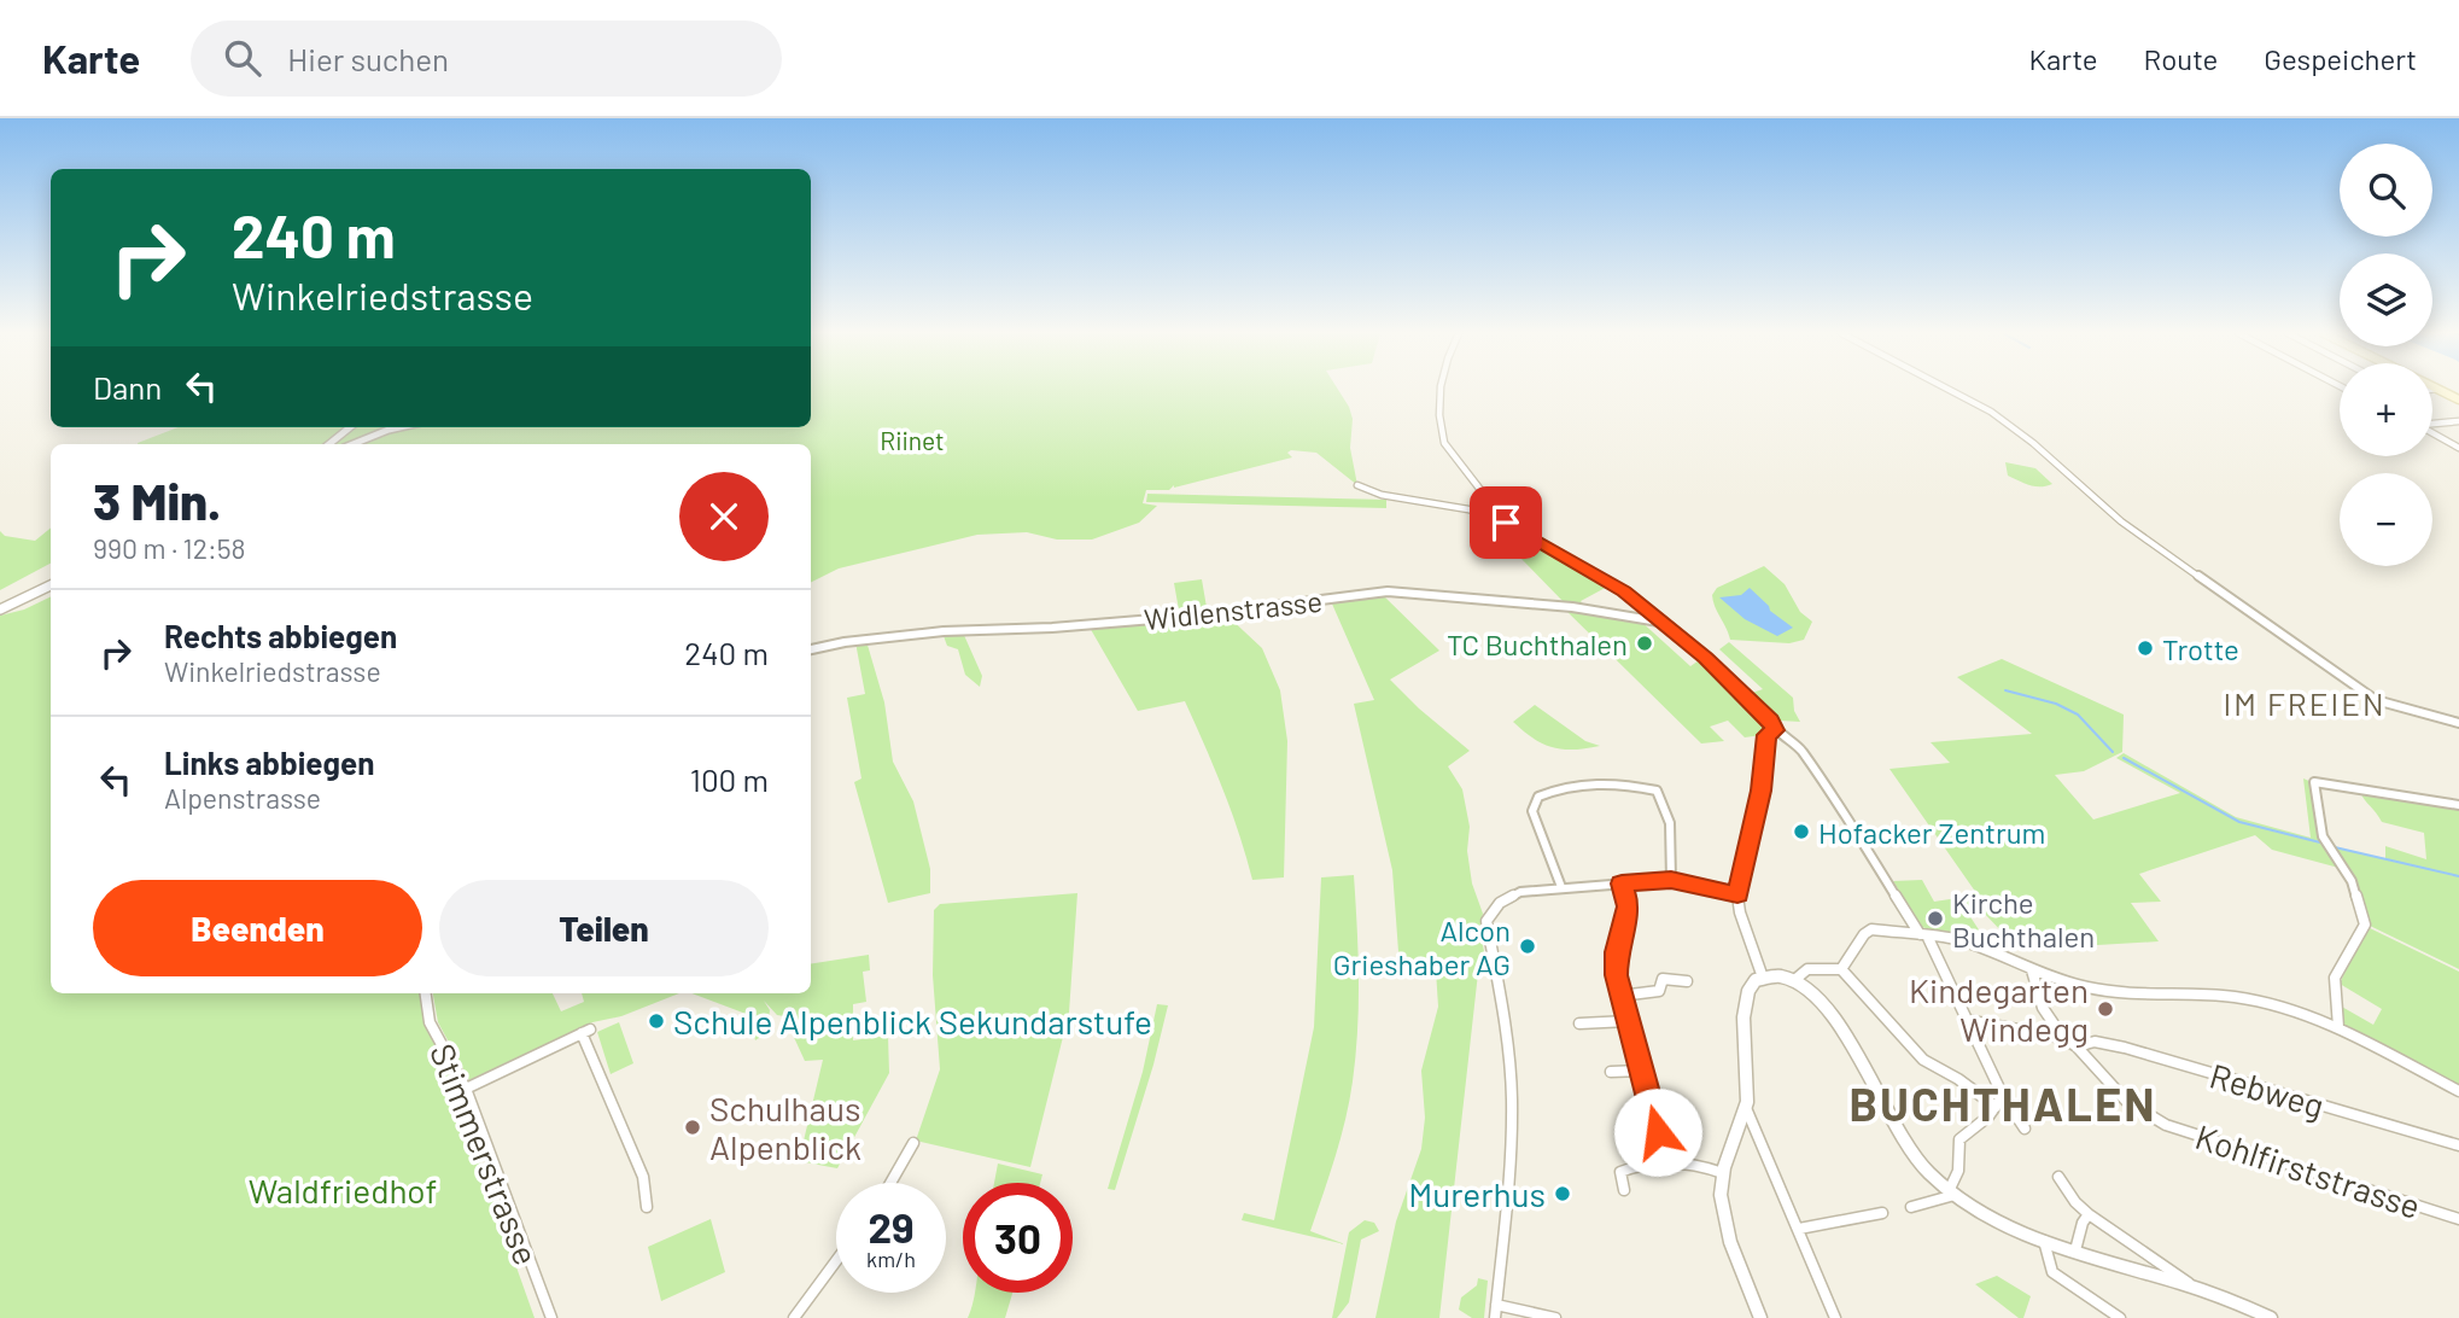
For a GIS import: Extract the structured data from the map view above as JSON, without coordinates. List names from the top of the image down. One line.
{"streets":{"street":["Widlenstrasse","Rebweg","Stimmerstrasse","Kohlfirststrasse"]},"crossings":[["Rebweg","Kohlfirststrasse"]],"districts":["IM FREIEN","BUCHTHALEN"],"parks":["Riinet","Waldfriedhof"],"places":["TC Buchthalen","Trotte","Hofacker Zentrum","Kirche Buchthalen","Alcon Grieshaber AG","Kindegarten Windegg","Schule Alpenblick Sekundarstufe","Schulhaus Alpenblick","Murerhus"],"page":{"header":"Karte","search":"Hier suchen","nav":["Karte","Route","Gespeichert"],"map_buttons":["+","−"],"turn":["240 m","Winkelriedstrasse"],"then":"Dann","heading":["3 Min.","990 m · 12:58"],"list":[{"name":"Rechts abbiegen","note":"Winkelriedstrasse","value":"240 m"},{"name":"Links abbiegen","note":"Alpenstrasse","value":"100 m"}],"buttons":["Beenden","Teilen"],"speed":"29 km/h","limit":"30"}}
